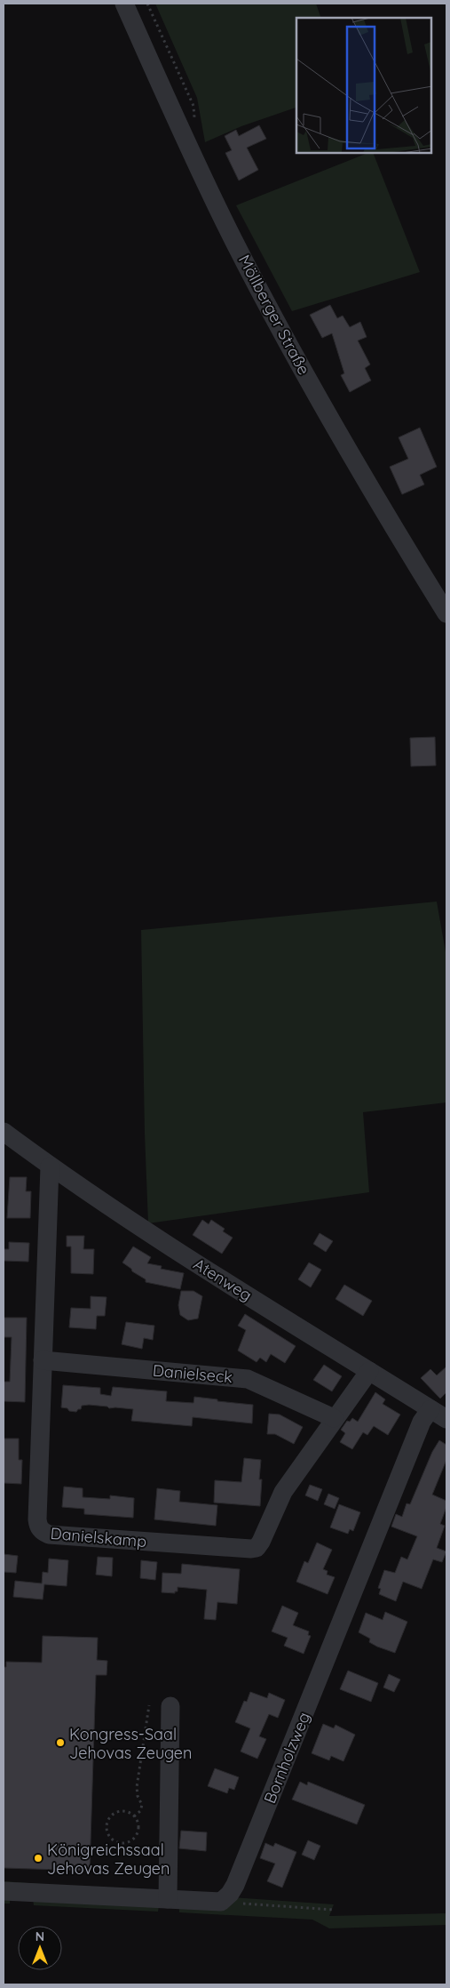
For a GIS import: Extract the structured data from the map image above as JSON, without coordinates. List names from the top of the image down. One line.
{"streets":{"street":["Möllberger Straße","Atenweg","Danielseck","Danielskamp","Bornholzweg"]},"crossings":[["Atenweg","Danielskamp"],["Atenweg","Bornholzweg"],["Danielseck","Danielskamp"]],"places":["Kongress-Saal Jehovas Zeugen","Königreichssaal Jehovas Zeugen"],"north":"top"}
